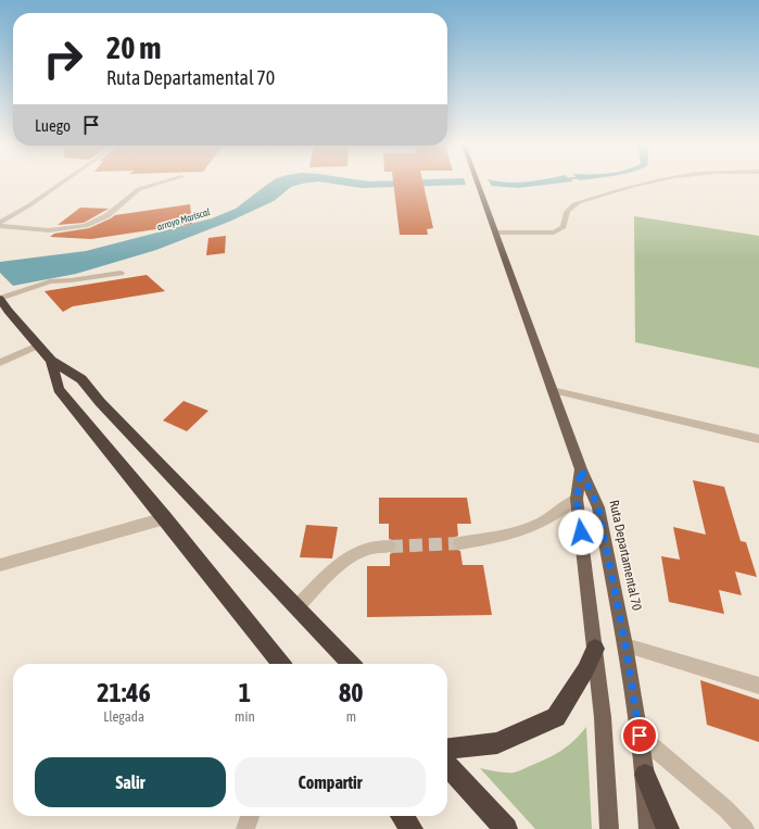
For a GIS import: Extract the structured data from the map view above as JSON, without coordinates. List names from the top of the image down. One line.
{"streets":{"main road":["Ruta Departamental 70"]},"water":["arroyo Mariscal"],"page":{"turn":["20 m","Ruta Departamental 70"],"then":"Luego","eta":["21:46","Llegada","1","min","80","m"],"buttons":["Salir","Compartir"]}}
